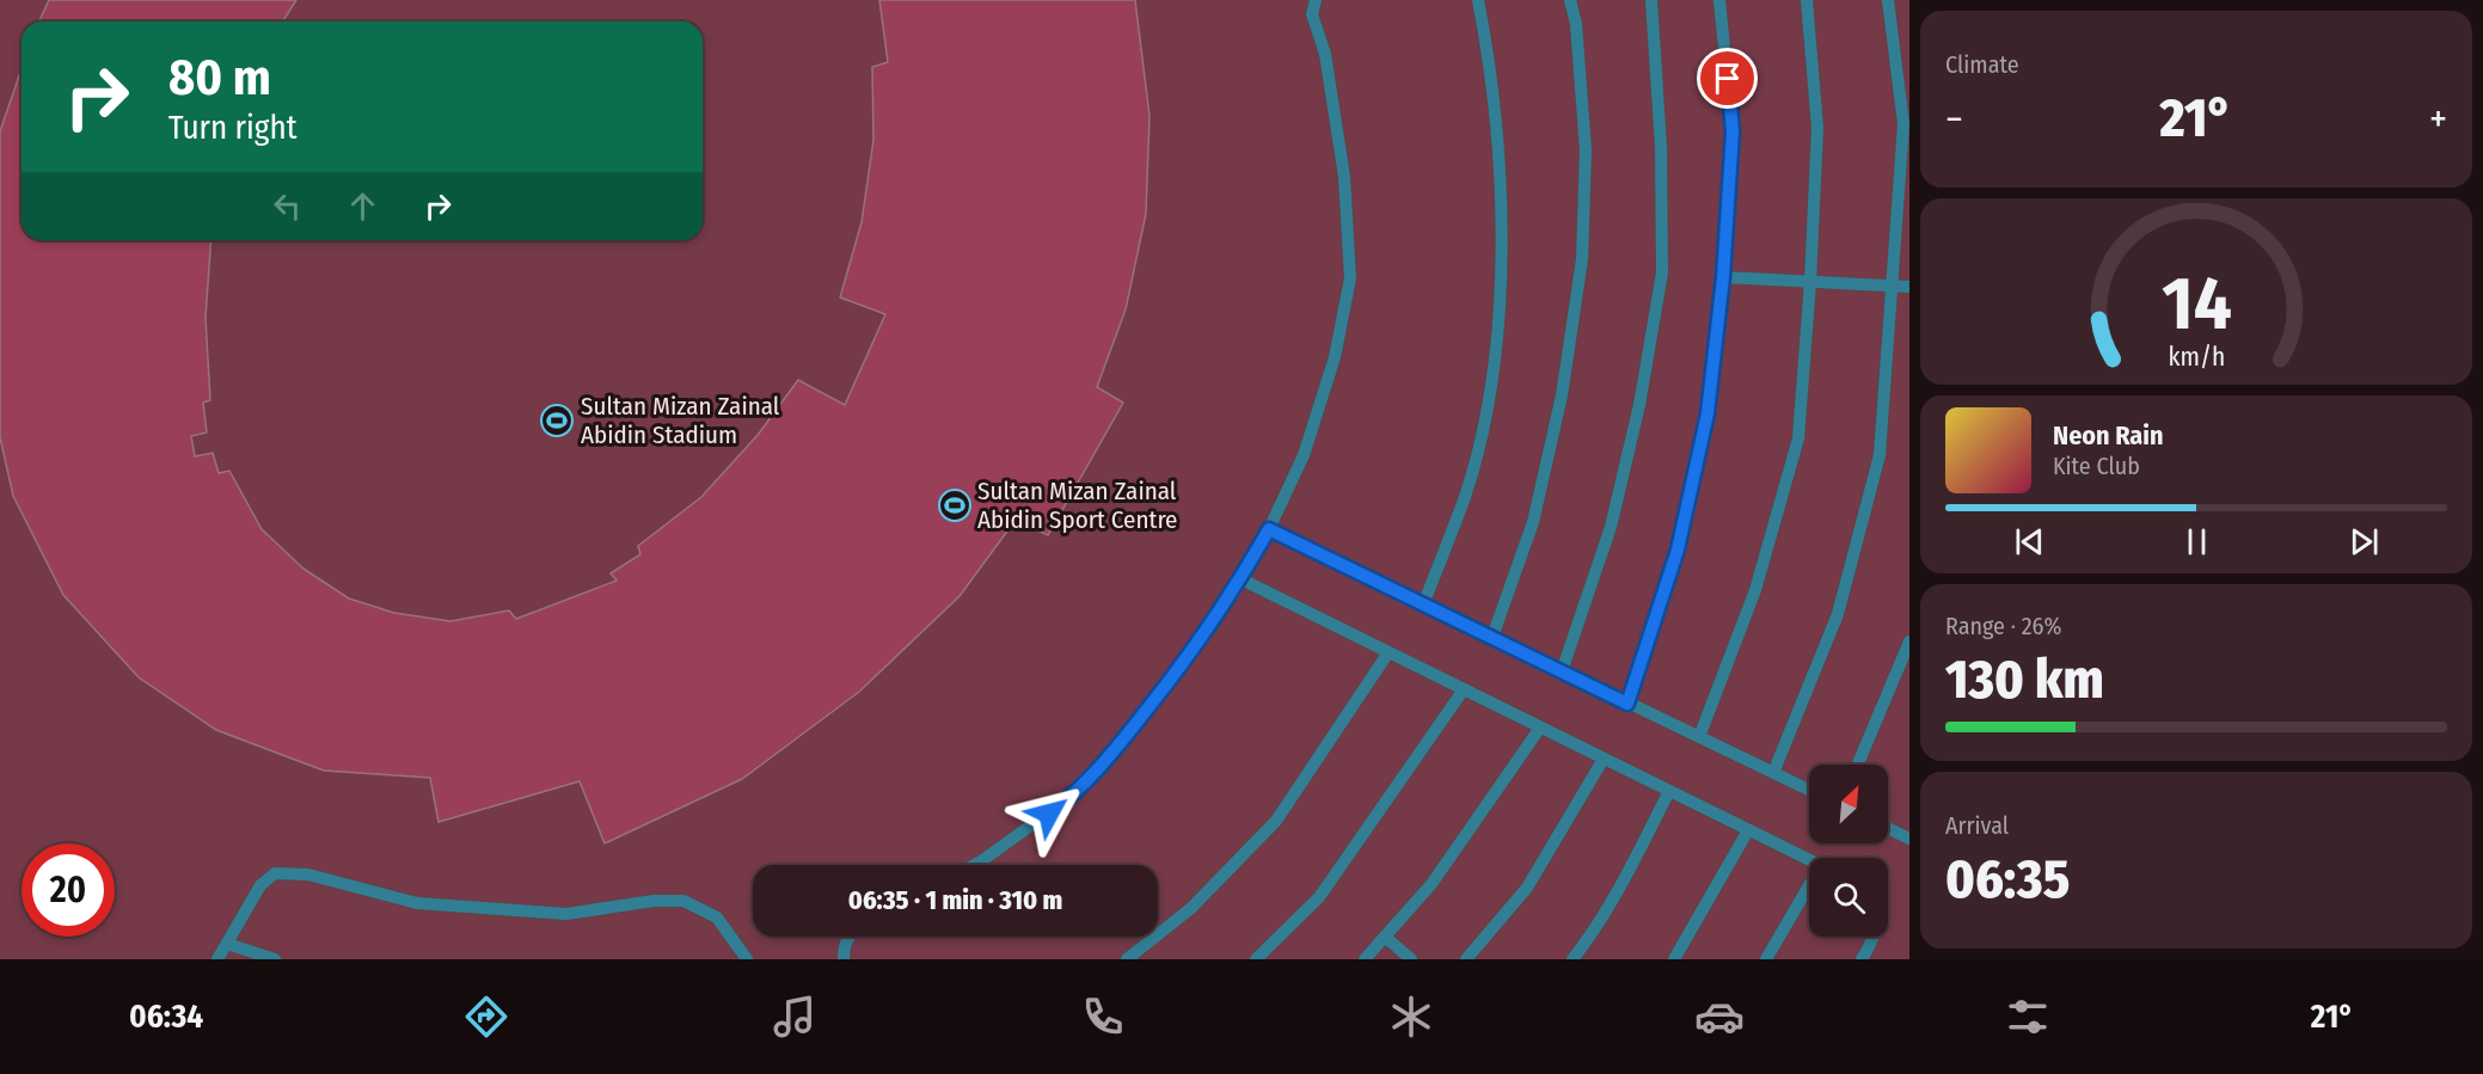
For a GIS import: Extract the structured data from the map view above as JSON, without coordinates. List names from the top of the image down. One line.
{"places":{"sports":["Sultan Mizan Zainal Abidin Stadium","Sultan Mizan Zainal Abidin Sport Centre"]},"north":"top right","page":{"tile":["Climate",["Range · 26%","130 km"],["Arrival","06:35"]],"turn":["80 m","Turn right"],"heat":["−","21°","+"],"song":["Neon Rain","Kite Club"],"limit":"20","trip":"06:35 · 1 min · 310 m","tabs":["06:34","21°"],"gauge":["14","km/h"]}}
